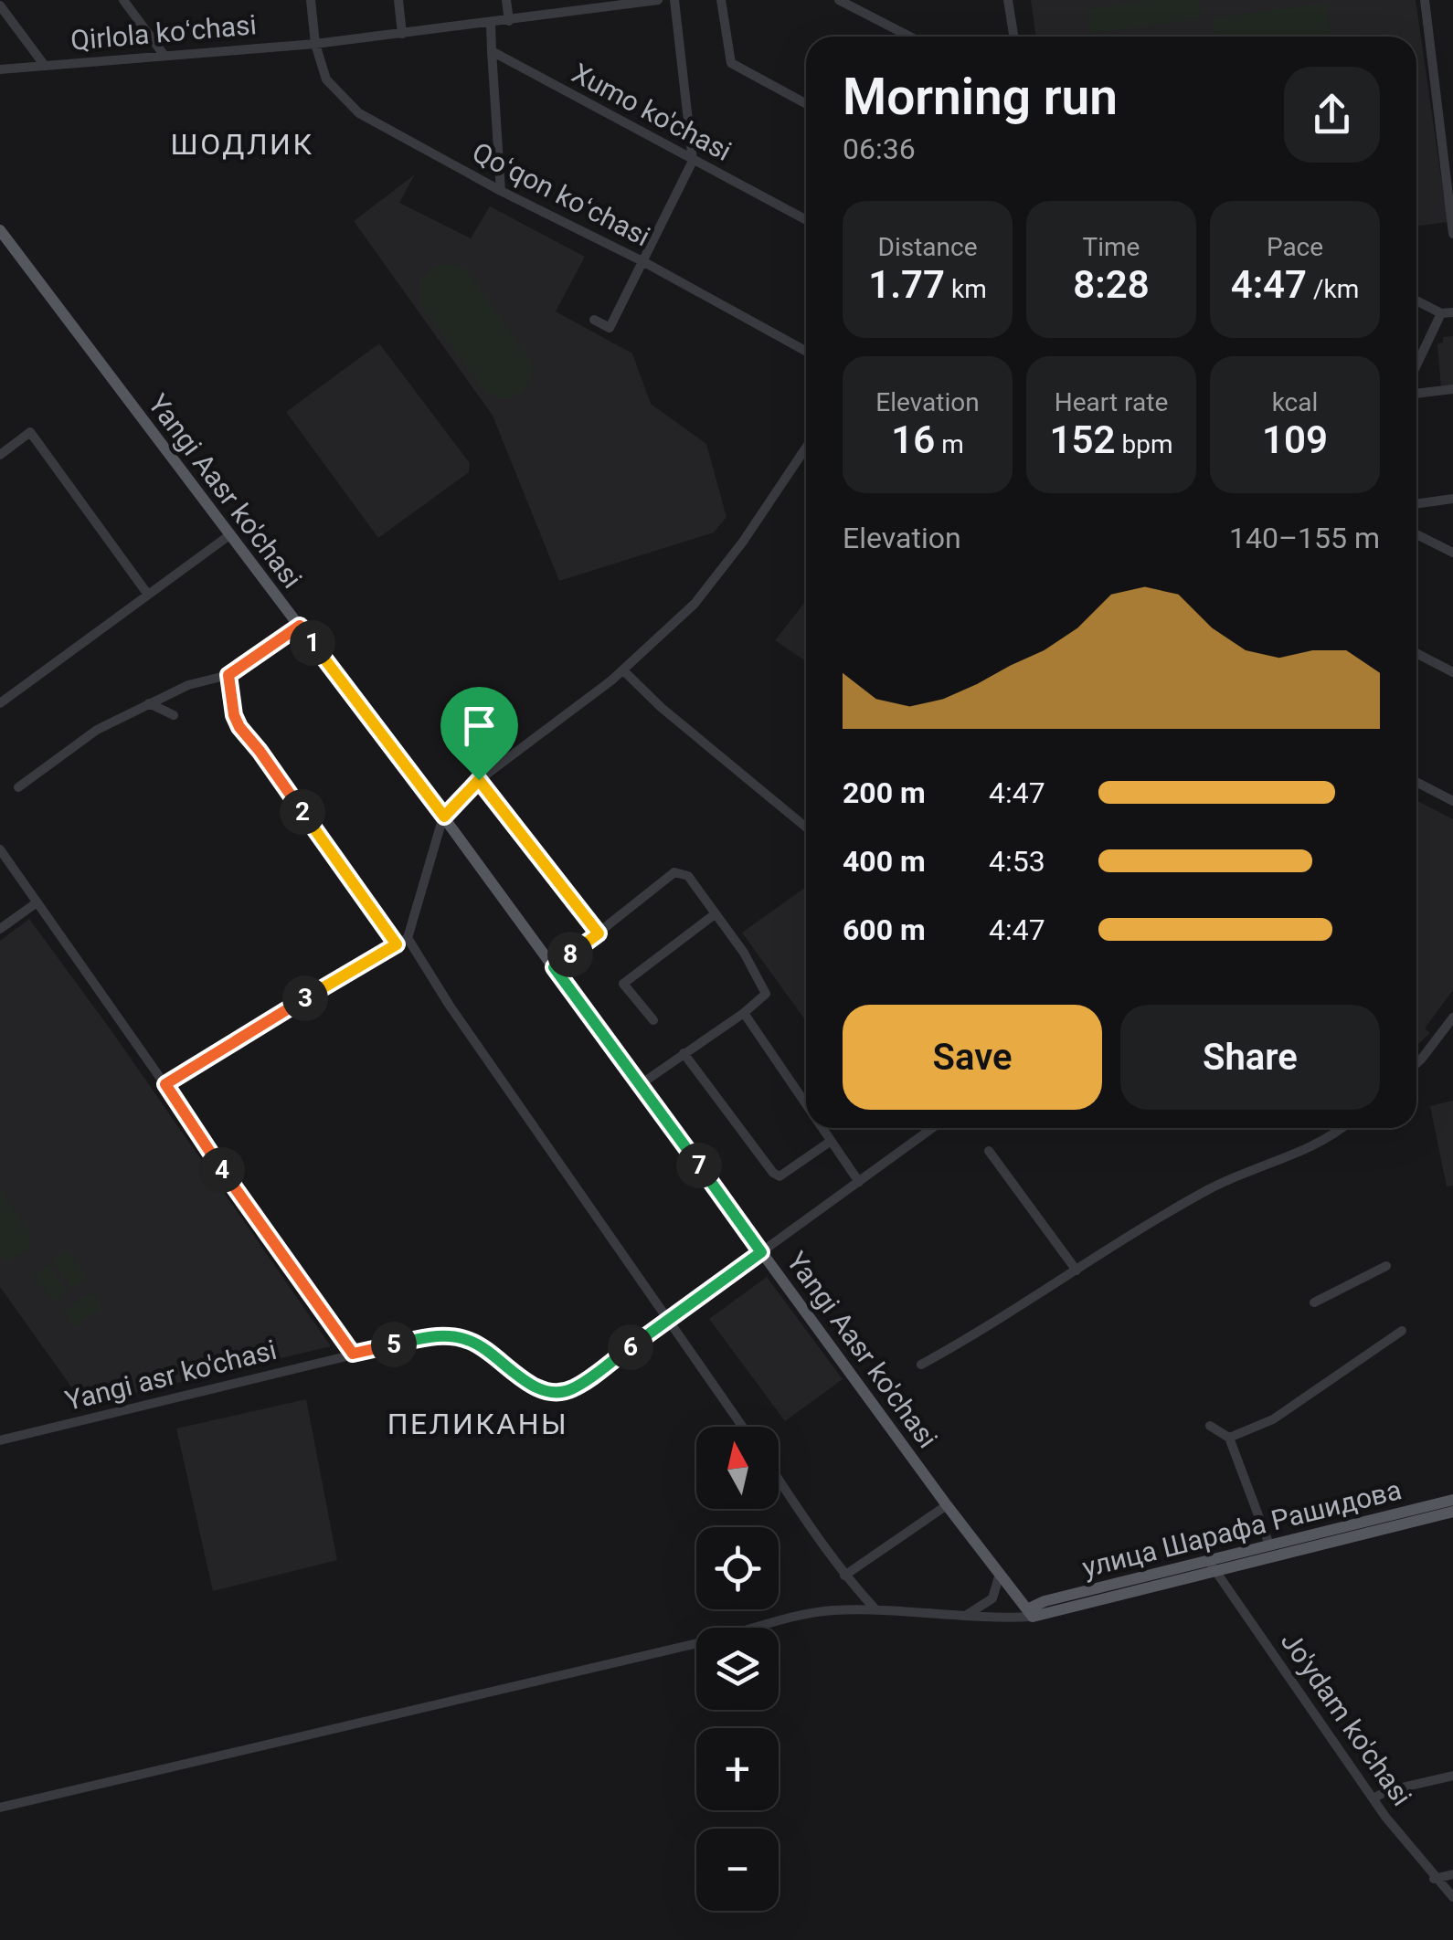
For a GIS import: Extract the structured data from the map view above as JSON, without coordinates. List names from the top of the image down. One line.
{"streets":{"main road":["Yangi Aasr ko'chasi","улица Шарафа Рашидова"],"street":["Qirlola koʻchasi","Xumo ko'chasi","Qoʻqon koʻchasi","Yangi asr ko'chasi","Jo'ydam ko'chasi"]},"crossings":[["Qirlola koʻchasi","Qoʻqon koʻchasi"],["Yangi Aasr ko'chasi","Yangi asr ko'chasi"],["Yangi Aasr ko'chasi","улица Шарафа Рашидова"],["улица Шарафа Рашидова","Jo'ydam ko'chasi"]],"districts":["ШОДЛИК","ПЕЛИКАНЫ"],"north":"top","page":{"heading":["Morning run","06:36"],"stats":[["Distance","1.77 km"],["Time","8:28"],["Pace","4:47 /km"],["Elevation","16 m"],["Heart rate","152 bpm"],["kcal","109"]],"chart":["Elevation","140–155 m"],"pins":["1","2","8","3","7","4","5","6"],"list":[{"name":"200 m","note":"4:47"},{"name":"400 m","note":"4:53"},{"name":"600 m","note":"4:47"}],"buttons":["Save","Share"],"map_buttons":["+","−"]}}
